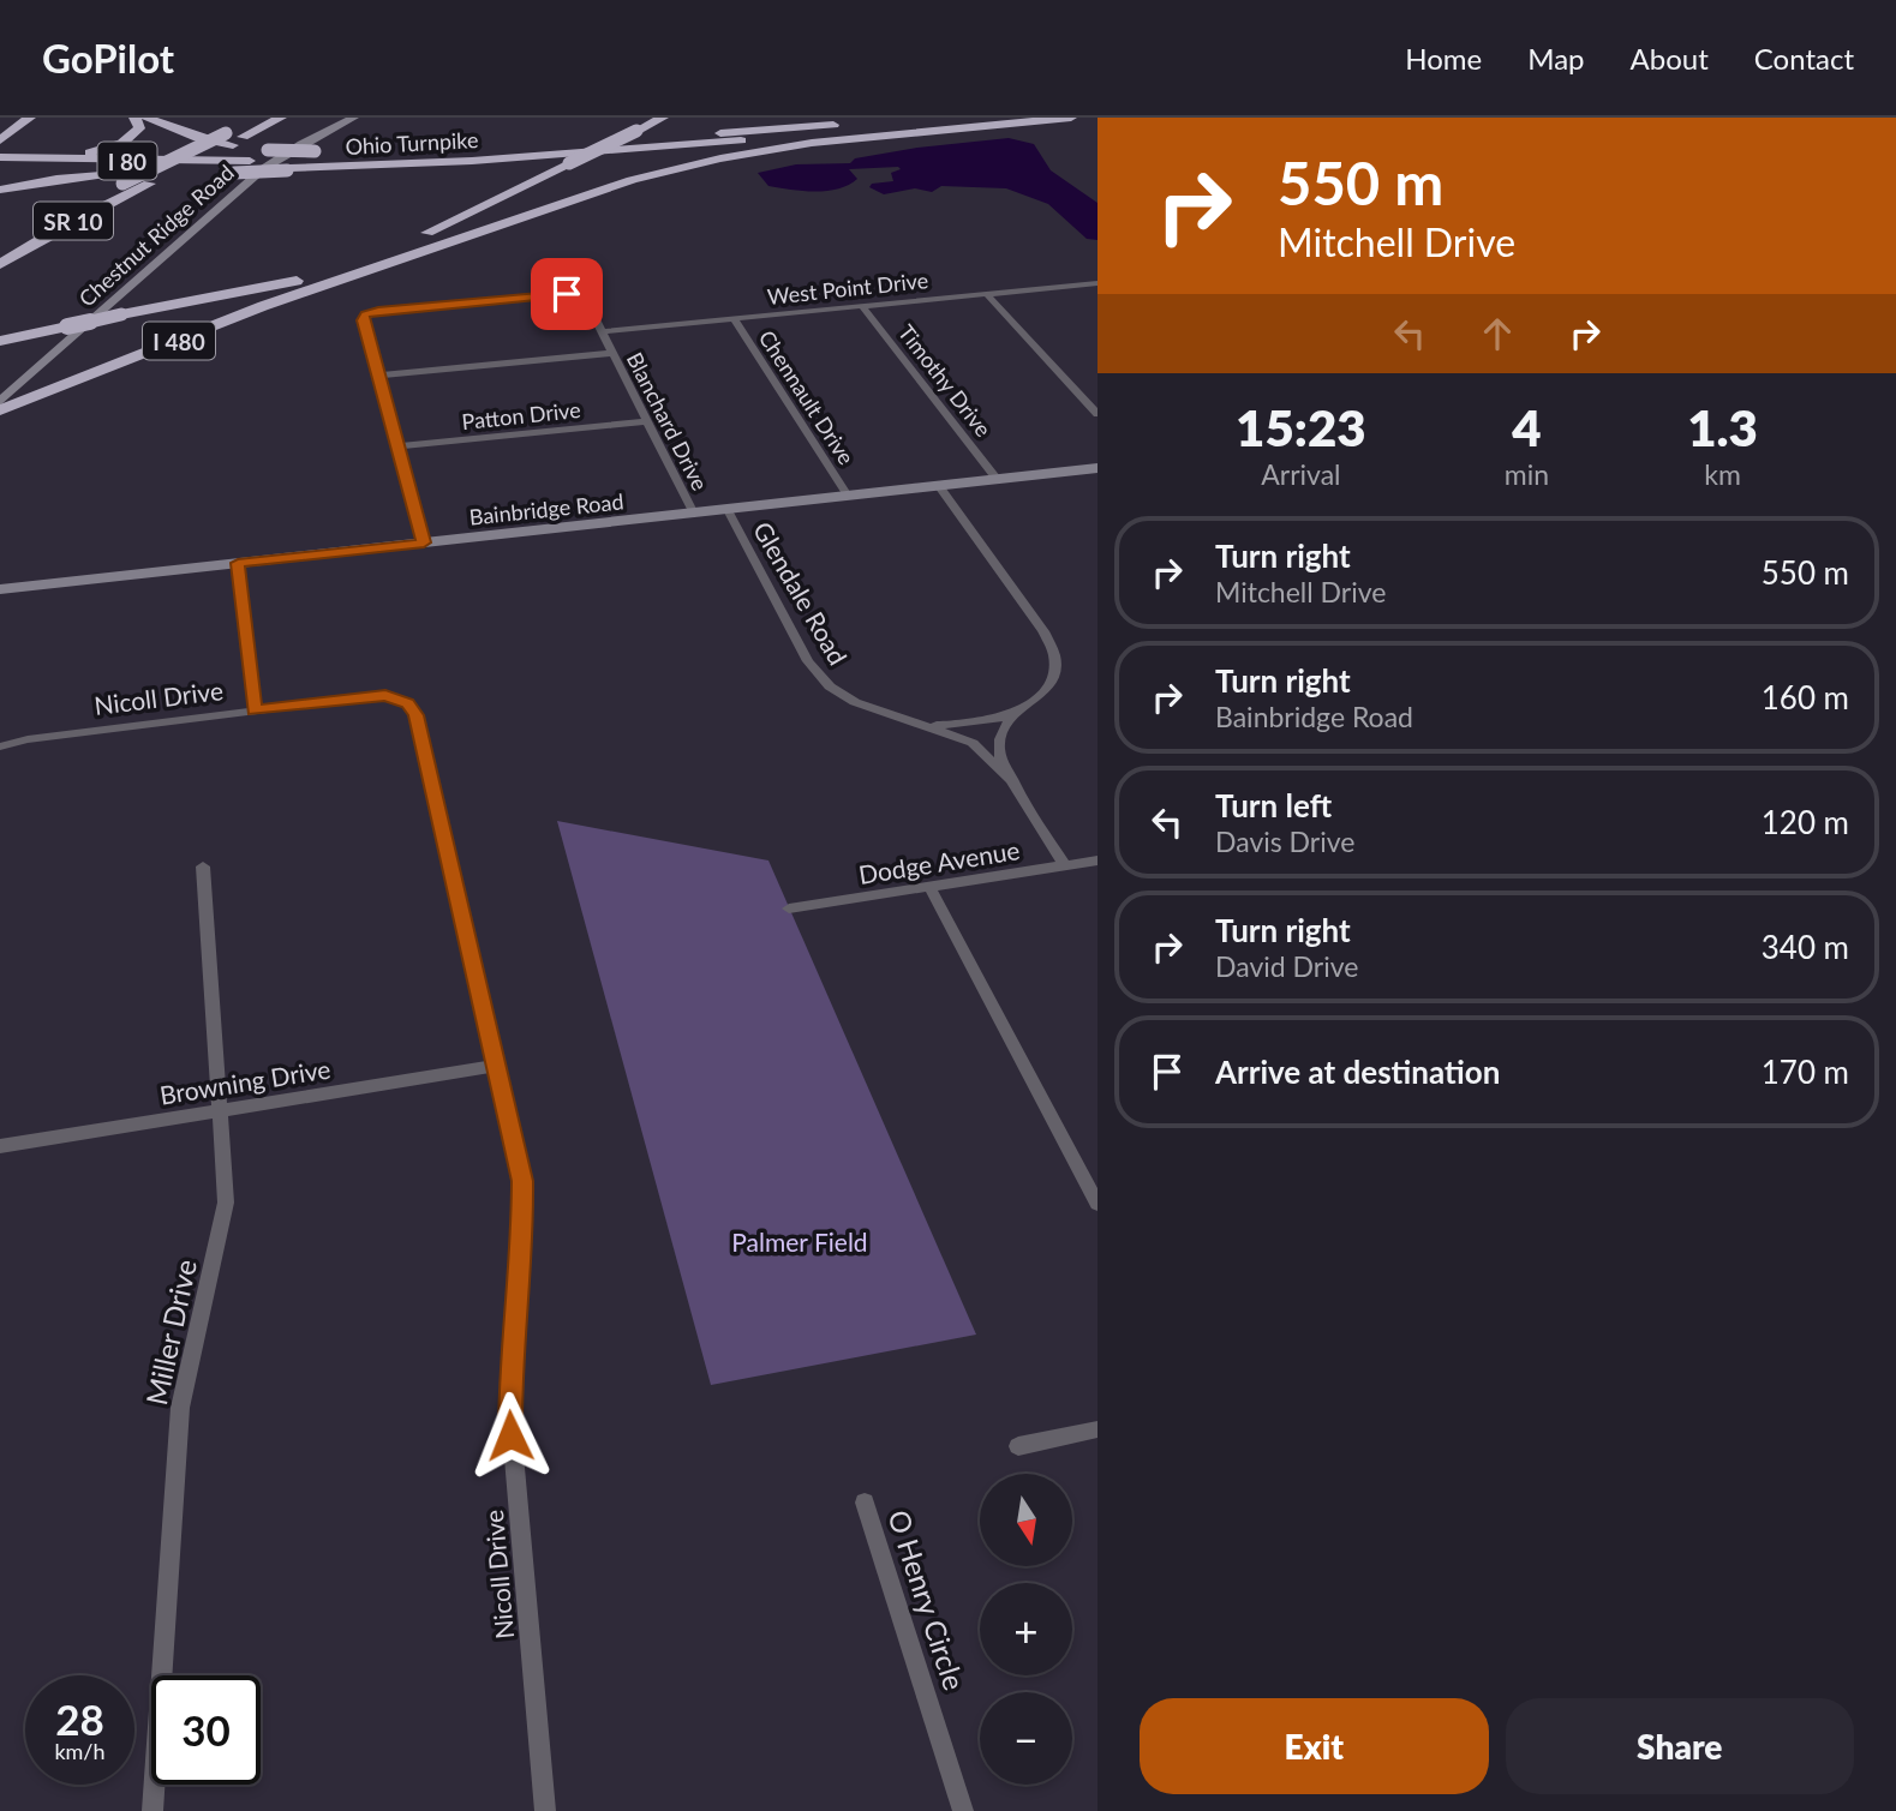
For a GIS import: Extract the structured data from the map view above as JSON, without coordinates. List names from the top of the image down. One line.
{"streets":{"highway":["Ohio Turnpike","I 80","SR 10","I 480"],"street":["Chestnut Ridge Road","West Point Drive","Timothy Drive","Chennault Drive","Patton Drive","Blanchard Drive","Bainbridge Road","Glendale Road","Nicoll Drive","Dodge Avenue","Browning Drive","Miller Drive","O Henry Circle"]},"crossings":[["West Point Drive","Timothy Drive"],["West Point Drive","Chennault Drive"],["West Point Drive","Blanchard Drive"],["Timothy Drive","Bainbridge Road"],["Chennault Drive","Bainbridge Road"],["Patton Drive","Blanchard Drive"],["Blanchard Drive","Bainbridge Road"],["Bainbridge Road","Glendale Road"],["Nicoll Drive","Browning Drive"],["Browning Drive","Miller Drive"]],"parks":["Palmer Field"],"north":"bottom","page":{"header":"GoPilot","nav":["Home","Map","About","Contact"],"turn":["550 m","Mitchell Drive"],"eta":["15:23","Arrival","4","min","1.3","km"],"list":[{"name":"Turn right","note":"Mitchell Drive","value":"550 m"},{"name":"Turn right","note":"Bainbridge Road","value":"160 m"},{"name":"Turn left","note":"Davis Drive","value":"120 m"},{"name":"Turn right","note":"David Drive","value":"340 m"},{"name":"Arrive at destination","value":"170 m"}],"map_buttons":["+","−"],"speed":"28 km/h","limit":"30","buttons":["Exit","Share"]}}
